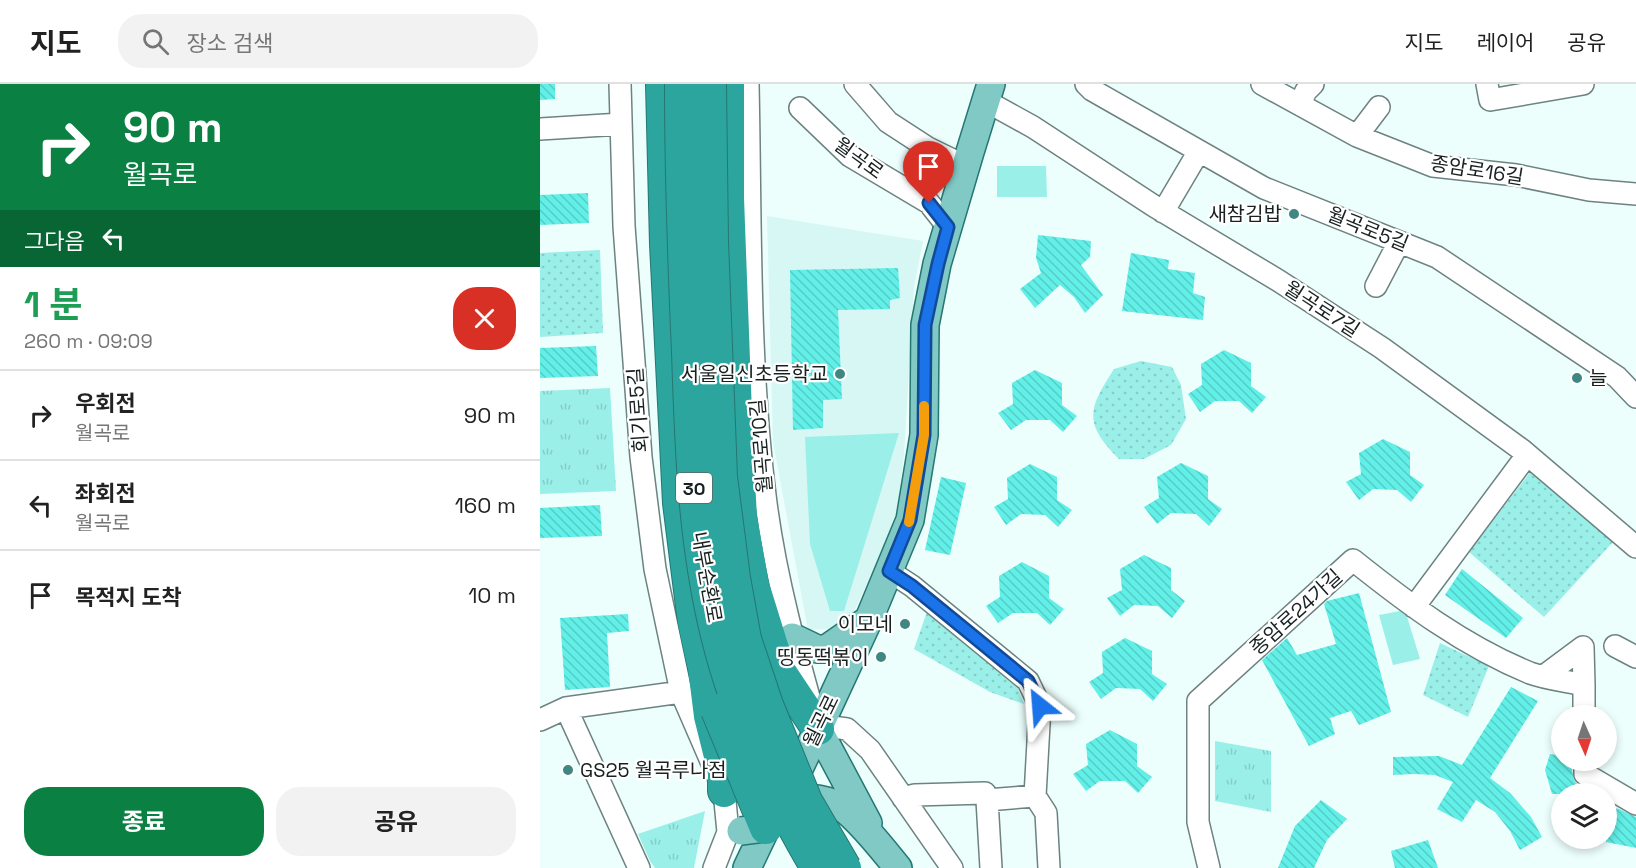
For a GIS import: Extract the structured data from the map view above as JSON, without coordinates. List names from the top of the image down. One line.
{"streets":{"highway":["30","내부순환로"],"main road":["월곡로"],"street":["종암로16길","월곡로5길","월곡로7길","회기로5길","월곡로10길","종암로24가길"]},"crossings":[["월곡로","월곡로7길"],["월곡로","회기로5길"],["월곡로","월곡로10길"]],"places":["새참김밥","서울일신초등학교","늘","이모네","띵동떡볶이","GS25 월곡루나점"],"north":"bottom","page":{"header":"지도","search":"장소 검색","nav":["지도","레이어","공유"],"turn":["90 m","월곡로"],"then":"그다음","heading":["1 분","260 m · 09:09"],"list":[{"name":"우회전","note":"월곡로","value":"90 m"},{"name":"좌회전","note":"월곡로","value":"160 m"},{"name":"목적지 도착","value":"10 m"}],"buttons":["종료","공유"]}}
